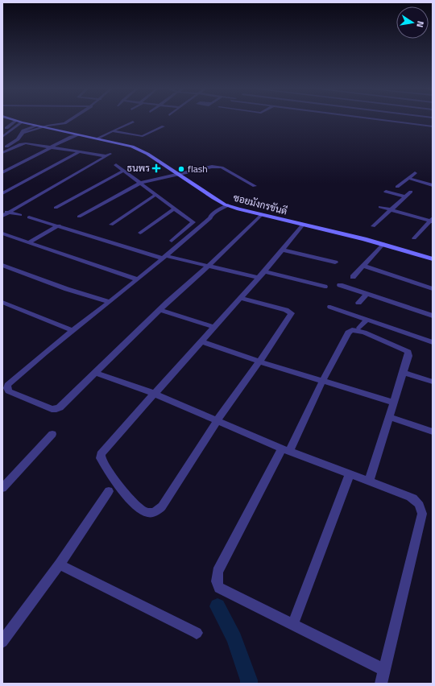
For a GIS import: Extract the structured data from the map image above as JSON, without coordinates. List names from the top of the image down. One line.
{"streets":{"street":["ซอยมังกรขันดี"]},"places":{"health":["ธนพร"],"other":["flash"]},"north":"right"}
